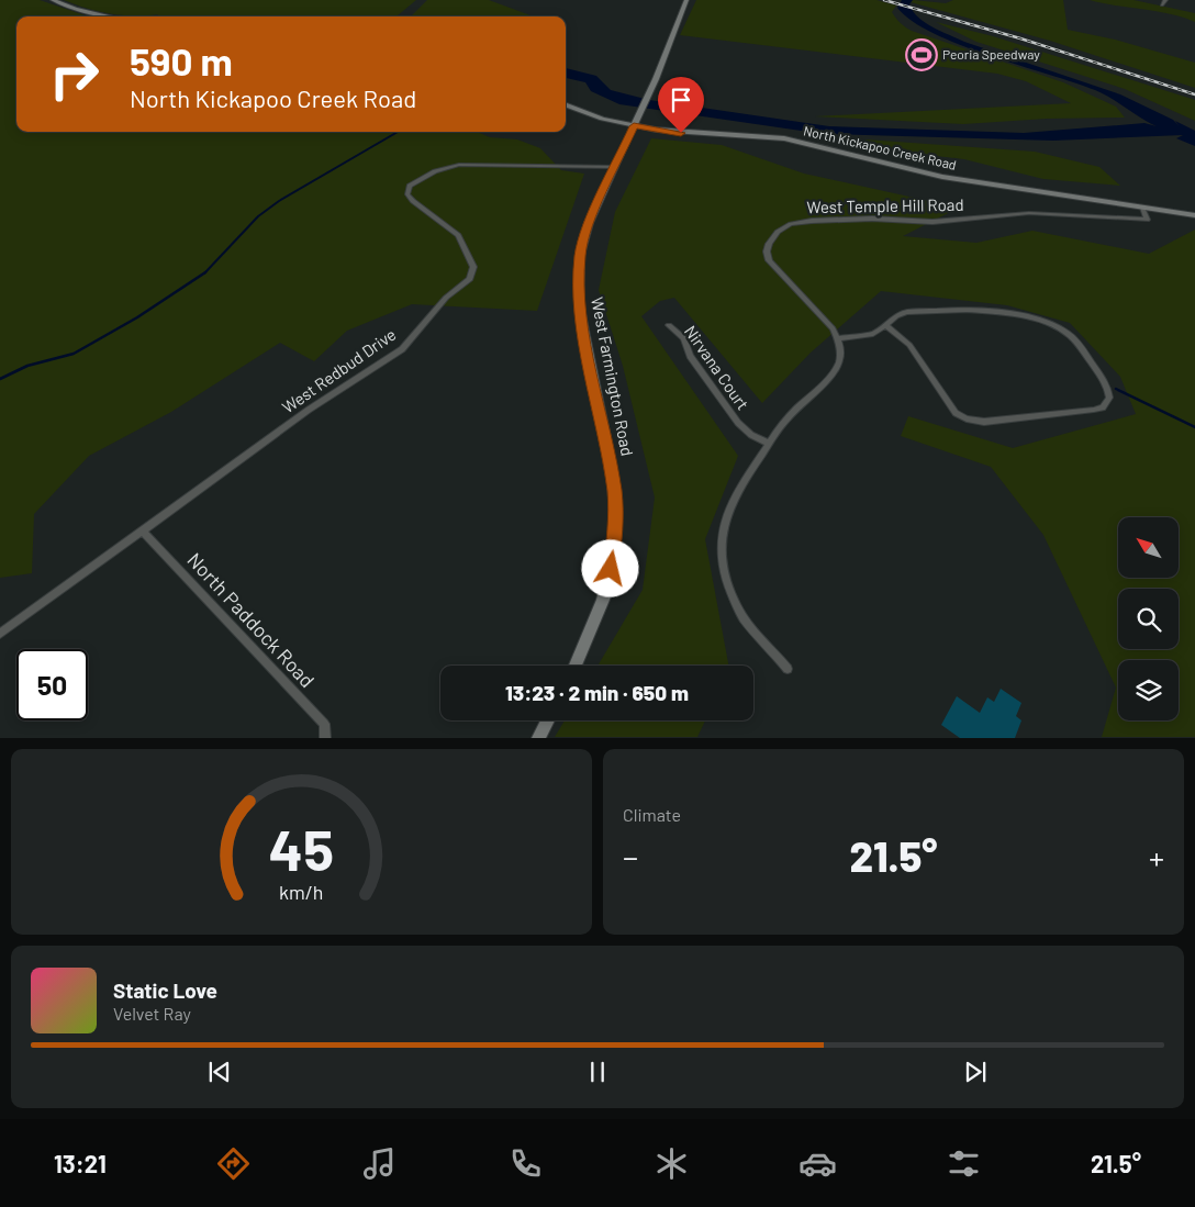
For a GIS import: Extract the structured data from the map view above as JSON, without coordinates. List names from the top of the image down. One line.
{"streets":{"main road":["North Kickapoo Creek Road","West Farmington Road"],"street":["West Temple Hill Road","Nirvana Court","West Redbud Drive","North Paddock Road"]},"crossings":[["North Kickapoo Creek Road","West Temple Hill Road"],["North Kickapoo Creek Road","West Farmington Road"],["West Redbud Drive","West Farmington Road"],["West Redbud Drive","North Paddock Road"]],"places":{"sports":["Peoria Speedway"]},"north":"top left","page":{"turn":["590 m","North Kickapoo Creek Road"],"limit":"50","trip":"13:23 · 2 min · 650 m","tile":"Climate","heat":["−","21.5°","+"],"song":["Static Love","Velvet Ray"],"tabs":["13:21","21.5°"],"gauge":["45","km/h"]}}
